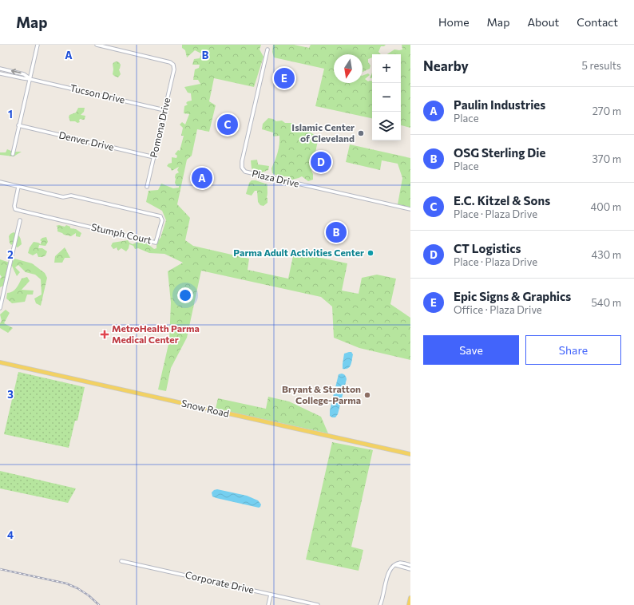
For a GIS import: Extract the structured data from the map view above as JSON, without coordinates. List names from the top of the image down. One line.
{"streets":{"main road":["Snow Road"],"street":["Tucson Drive","Pomona Drive","Denver Drive","Plaza Drive","Stumph Court","Corporate Drive"]},"crossings":[["Tucson Drive","Pomona Drive"],["Pomona Drive","Denver Drive"]],"places":{"other":["Islamic Center of Cleveland","Parma Adult Activities Center","Bryant & Stratton College-Parma"],"health":["MetroHealth Parma Medical Center"]},"north":"bottom","page":{"header":"Map","nav":["Home","Map","About","Contact"],"heading":["Nearby","5 results"],"map_buttons":["+","−"],"pins":["E","C","D","A","B"],"list":[{"mark":"A","name":"Paulin Industries","note":"Place","value":"270 m"},{"mark":"B","name":"OSG Sterling Die","note":"Place","value":"370 m"},{"mark":"C","name":"E.C. Kitzel & Sons","note":"Place · Plaza Drive","value":"400 m"},{"mark":"D","name":"CT Logistics","note":"Place · Plaza Drive","value":"430 m"},{"mark":"E","name":"Epic Signs & Graphics","note":"Office · Plaza Drive","value":"540 m"}],"buttons":["Save","Share"]},"grid":{"columns":["A","B"],"rows":["1","2","3","4"]}}
